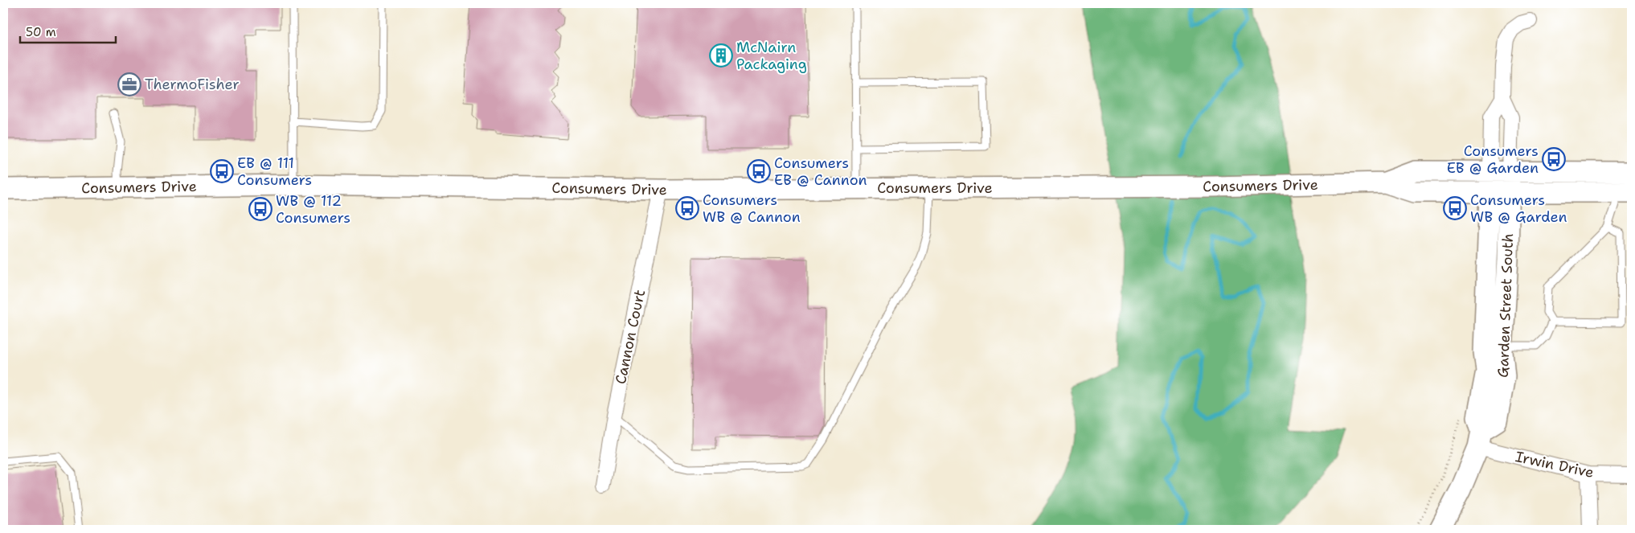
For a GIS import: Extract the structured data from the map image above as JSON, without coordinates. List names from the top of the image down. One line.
{"streets":{"main road":["Consumers Drive","Garden Street South"],"street":["Cannon Court","Irwin Drive"]},"crossings":[["Consumers Drive","Garden Street South"],["Consumers Drive","Cannon Court"],["Garden Street South","Irwin Drive"]],"places":{"building":["McNairn Packaging"],"office":["ThermoFisher"],"bus stop":["Consumers EB @ Garden","EB @ 111 Consumers","Consumers EB @ Cannon","Consumers WB @ Cannon","Consumers WB @ Garden","WB @ 112 Consumers"]},"scale_bar":"50 m"}
